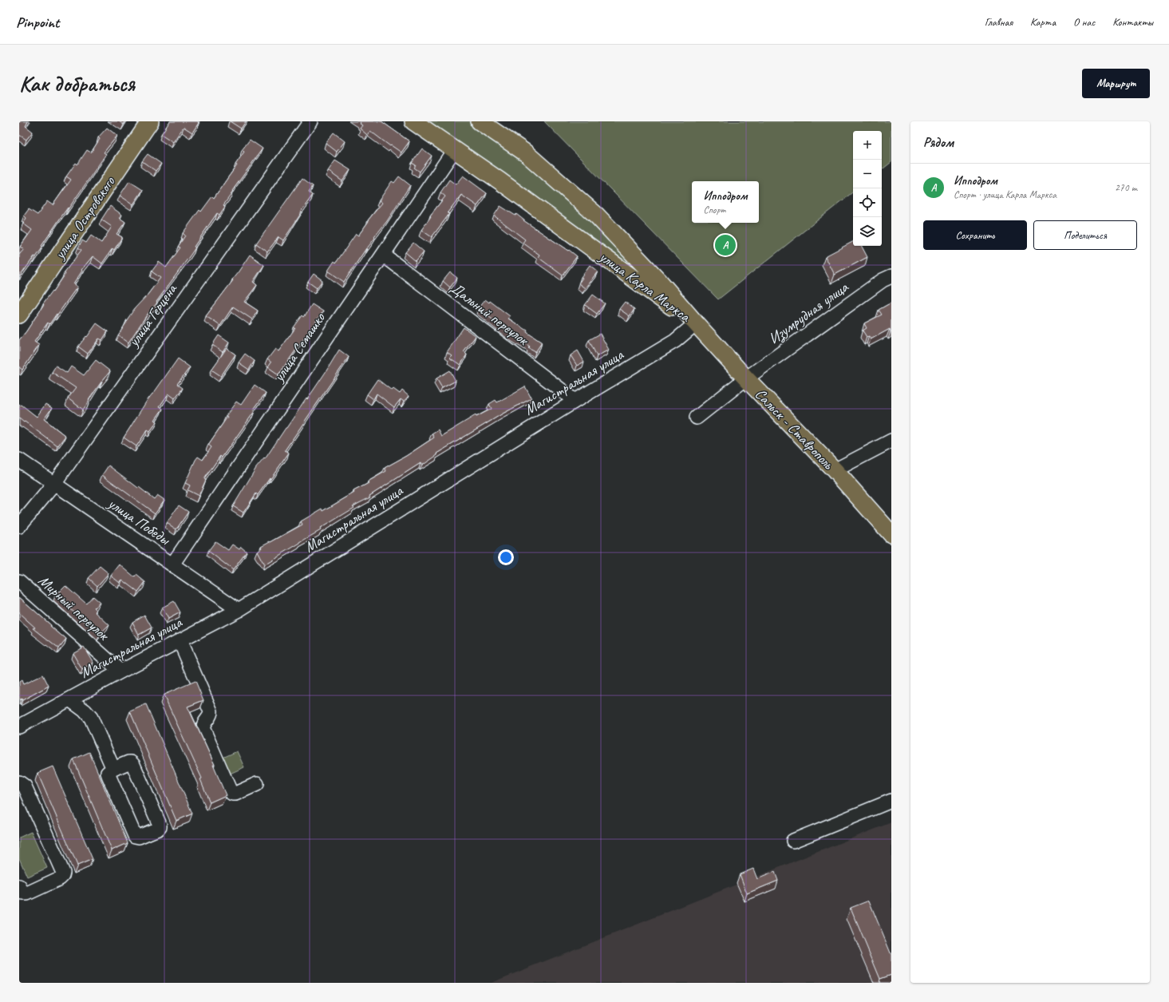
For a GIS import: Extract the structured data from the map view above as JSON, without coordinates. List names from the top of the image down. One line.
{"streets":{"main road":["улица Островского","улица Карла Маркса","Сальск - Ставрополь"],"street":["Изумрудная улица","Дальний переулок","улица Герцена","улица Семашко","Магистральная улица","улица Победы","Мирный переулок"]},"crossings":[["улица Карла Маркса","улица Семашко"],["улица Карла Маркса","Магистральная улица"],["улица Карла Маркса","Сальск - Ставрополь"],["Изумрудная улица","Сальск - Ставрополь"],["Дальний переулок","улица Семашко"],["Дальний переулок","Магистральная улица"],["улица Герцена","улица Победы"],["улица Семашко","улица Победы"],["Магистральная улица","Сальск - Ставрополь"],["Магистральная улица","улица Победы"],["Магистральная улица","Мирный переулок"]],"page":{"header":"Pinpoint","nav":["Главная","Карта","О нас","Контакты"],"buttons":["Маршрут",["Сохранить","Поделиться"]],"title":"Как добраться","heading":"Рядом","map_buttons":["+","−"],"list":[{"mark":"A","name":"Ипподром","note":"Спорт · улица Карла Маркса","value":"270 m"}],"popup":["Ипподром","Спорт"],"pins":"A"}}
